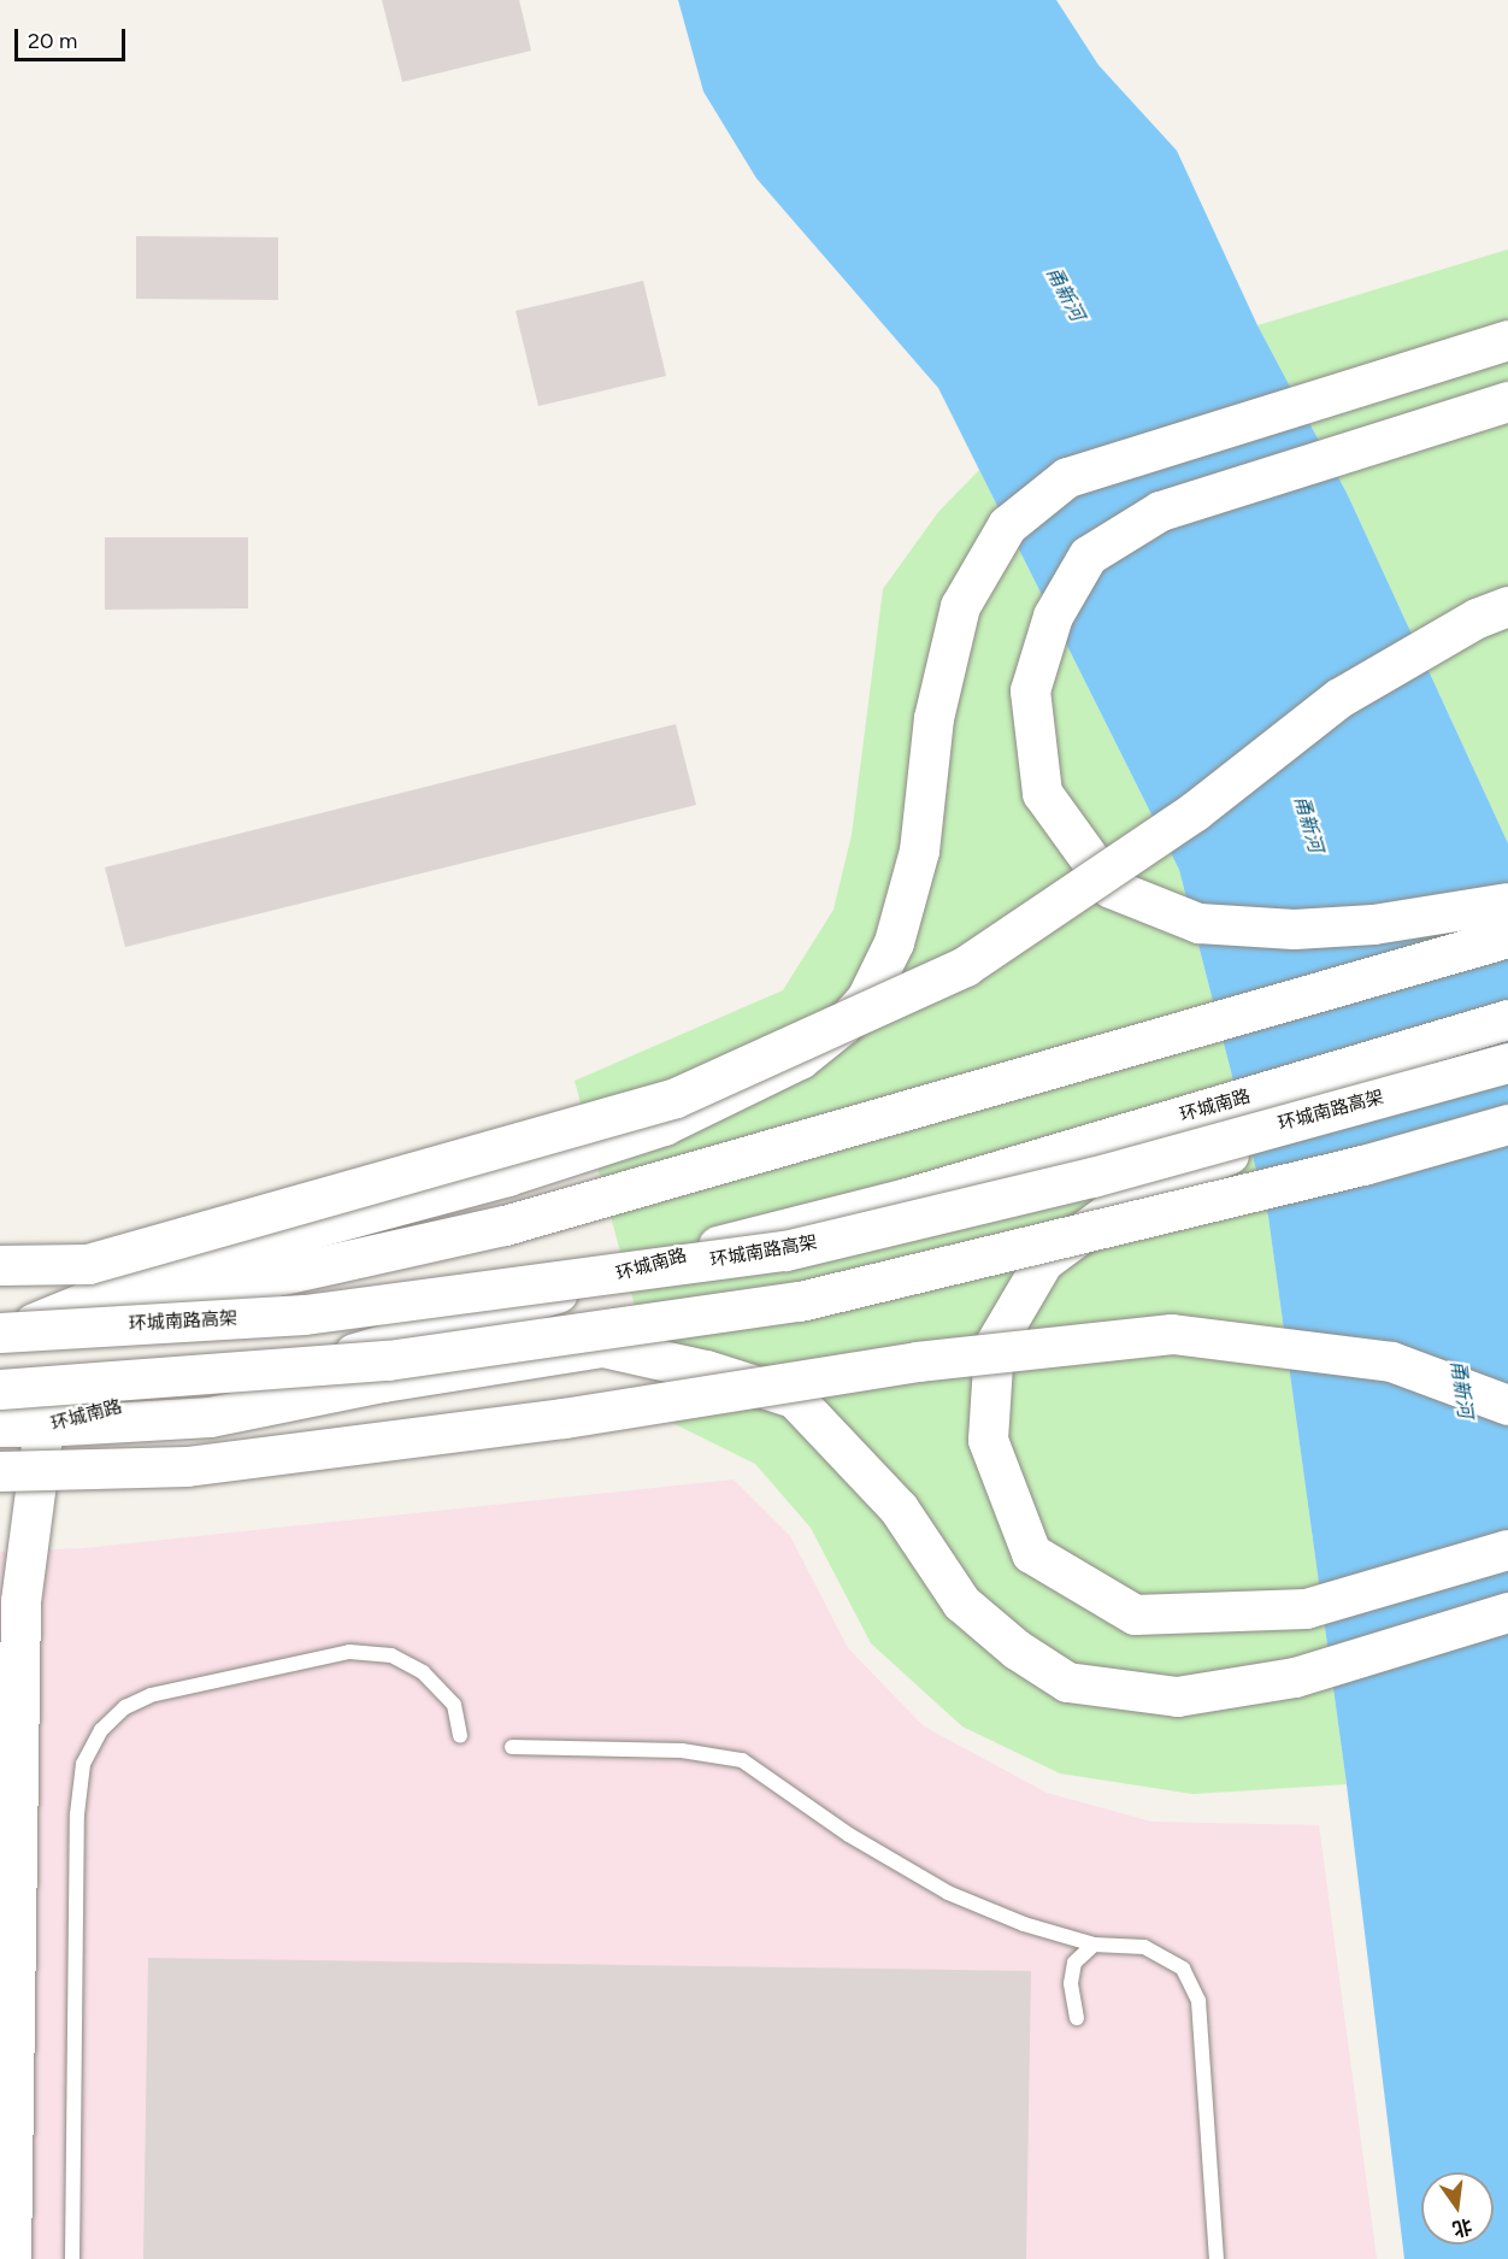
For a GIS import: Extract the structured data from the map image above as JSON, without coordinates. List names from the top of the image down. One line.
{"streets":{"main road":["环城南路","环城南路高架"]},"water":["甬新河"],"scale_bar":"20 m","north":"bottom"}
